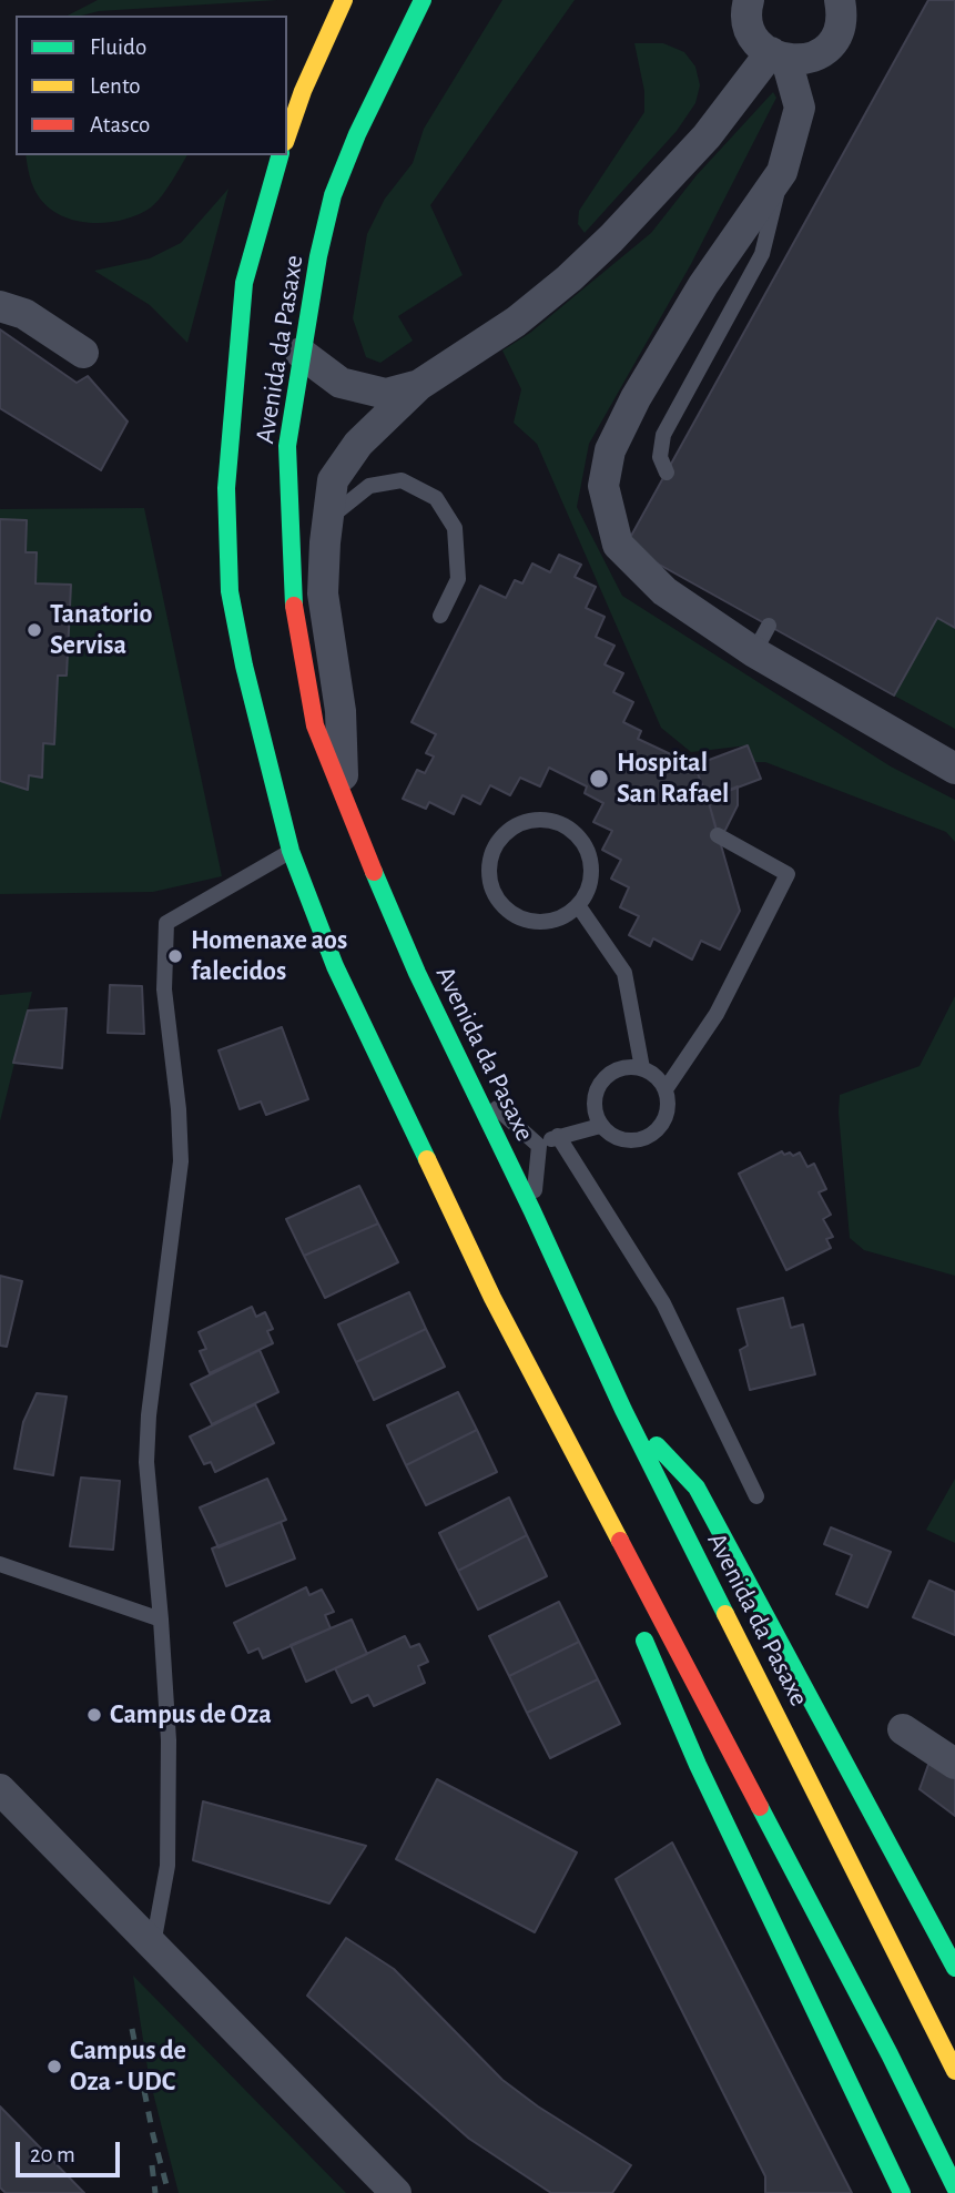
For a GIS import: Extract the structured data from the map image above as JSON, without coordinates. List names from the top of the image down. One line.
{"streets":{"main road":["Avenida da Pasaxe"]},"places":["Tanatorio Servisa","Hospital San Rafael","Homenaxe aos falecidos","Campus de Oza","Campus de Oza - UDC"],"legend":["Fluido","Lento","Atasco"],"scale_bar":"20 m"}
